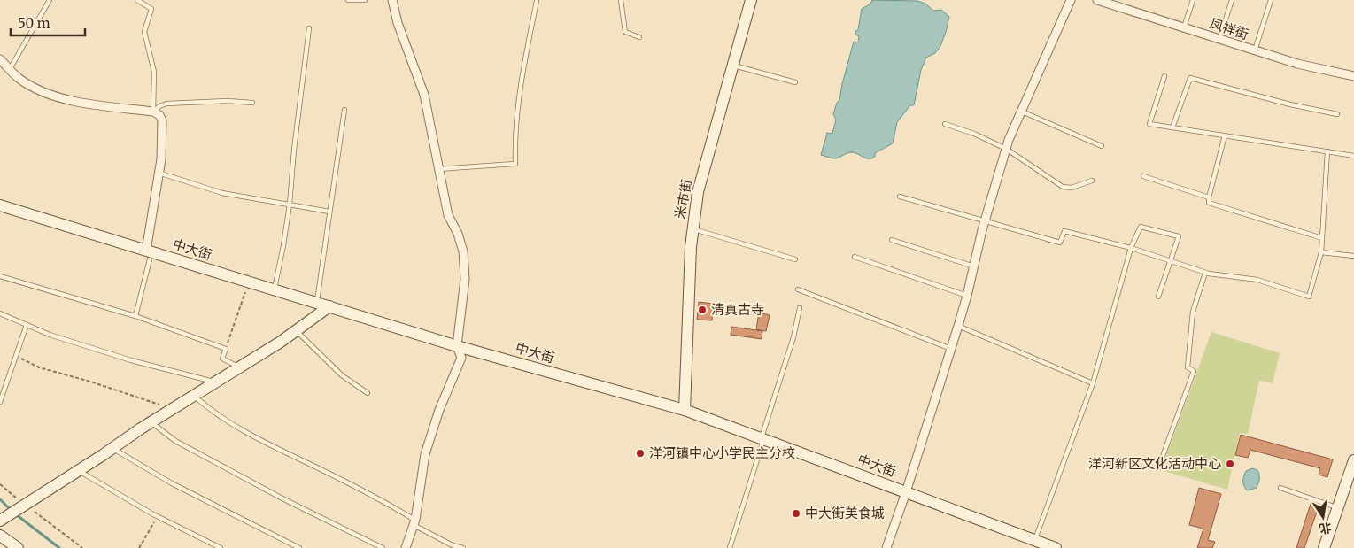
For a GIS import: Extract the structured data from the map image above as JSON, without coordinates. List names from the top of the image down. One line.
{"streets":{"street":["凤祥街","米市街","中大街"]},"crossings":[["米市街","中大街"]],"places":["清真古寺","洋河镇中心小学民主分校","洋河新区文化活动中心","中大街美食城"],"scale_bar":"50 m","north":"bottom"}
